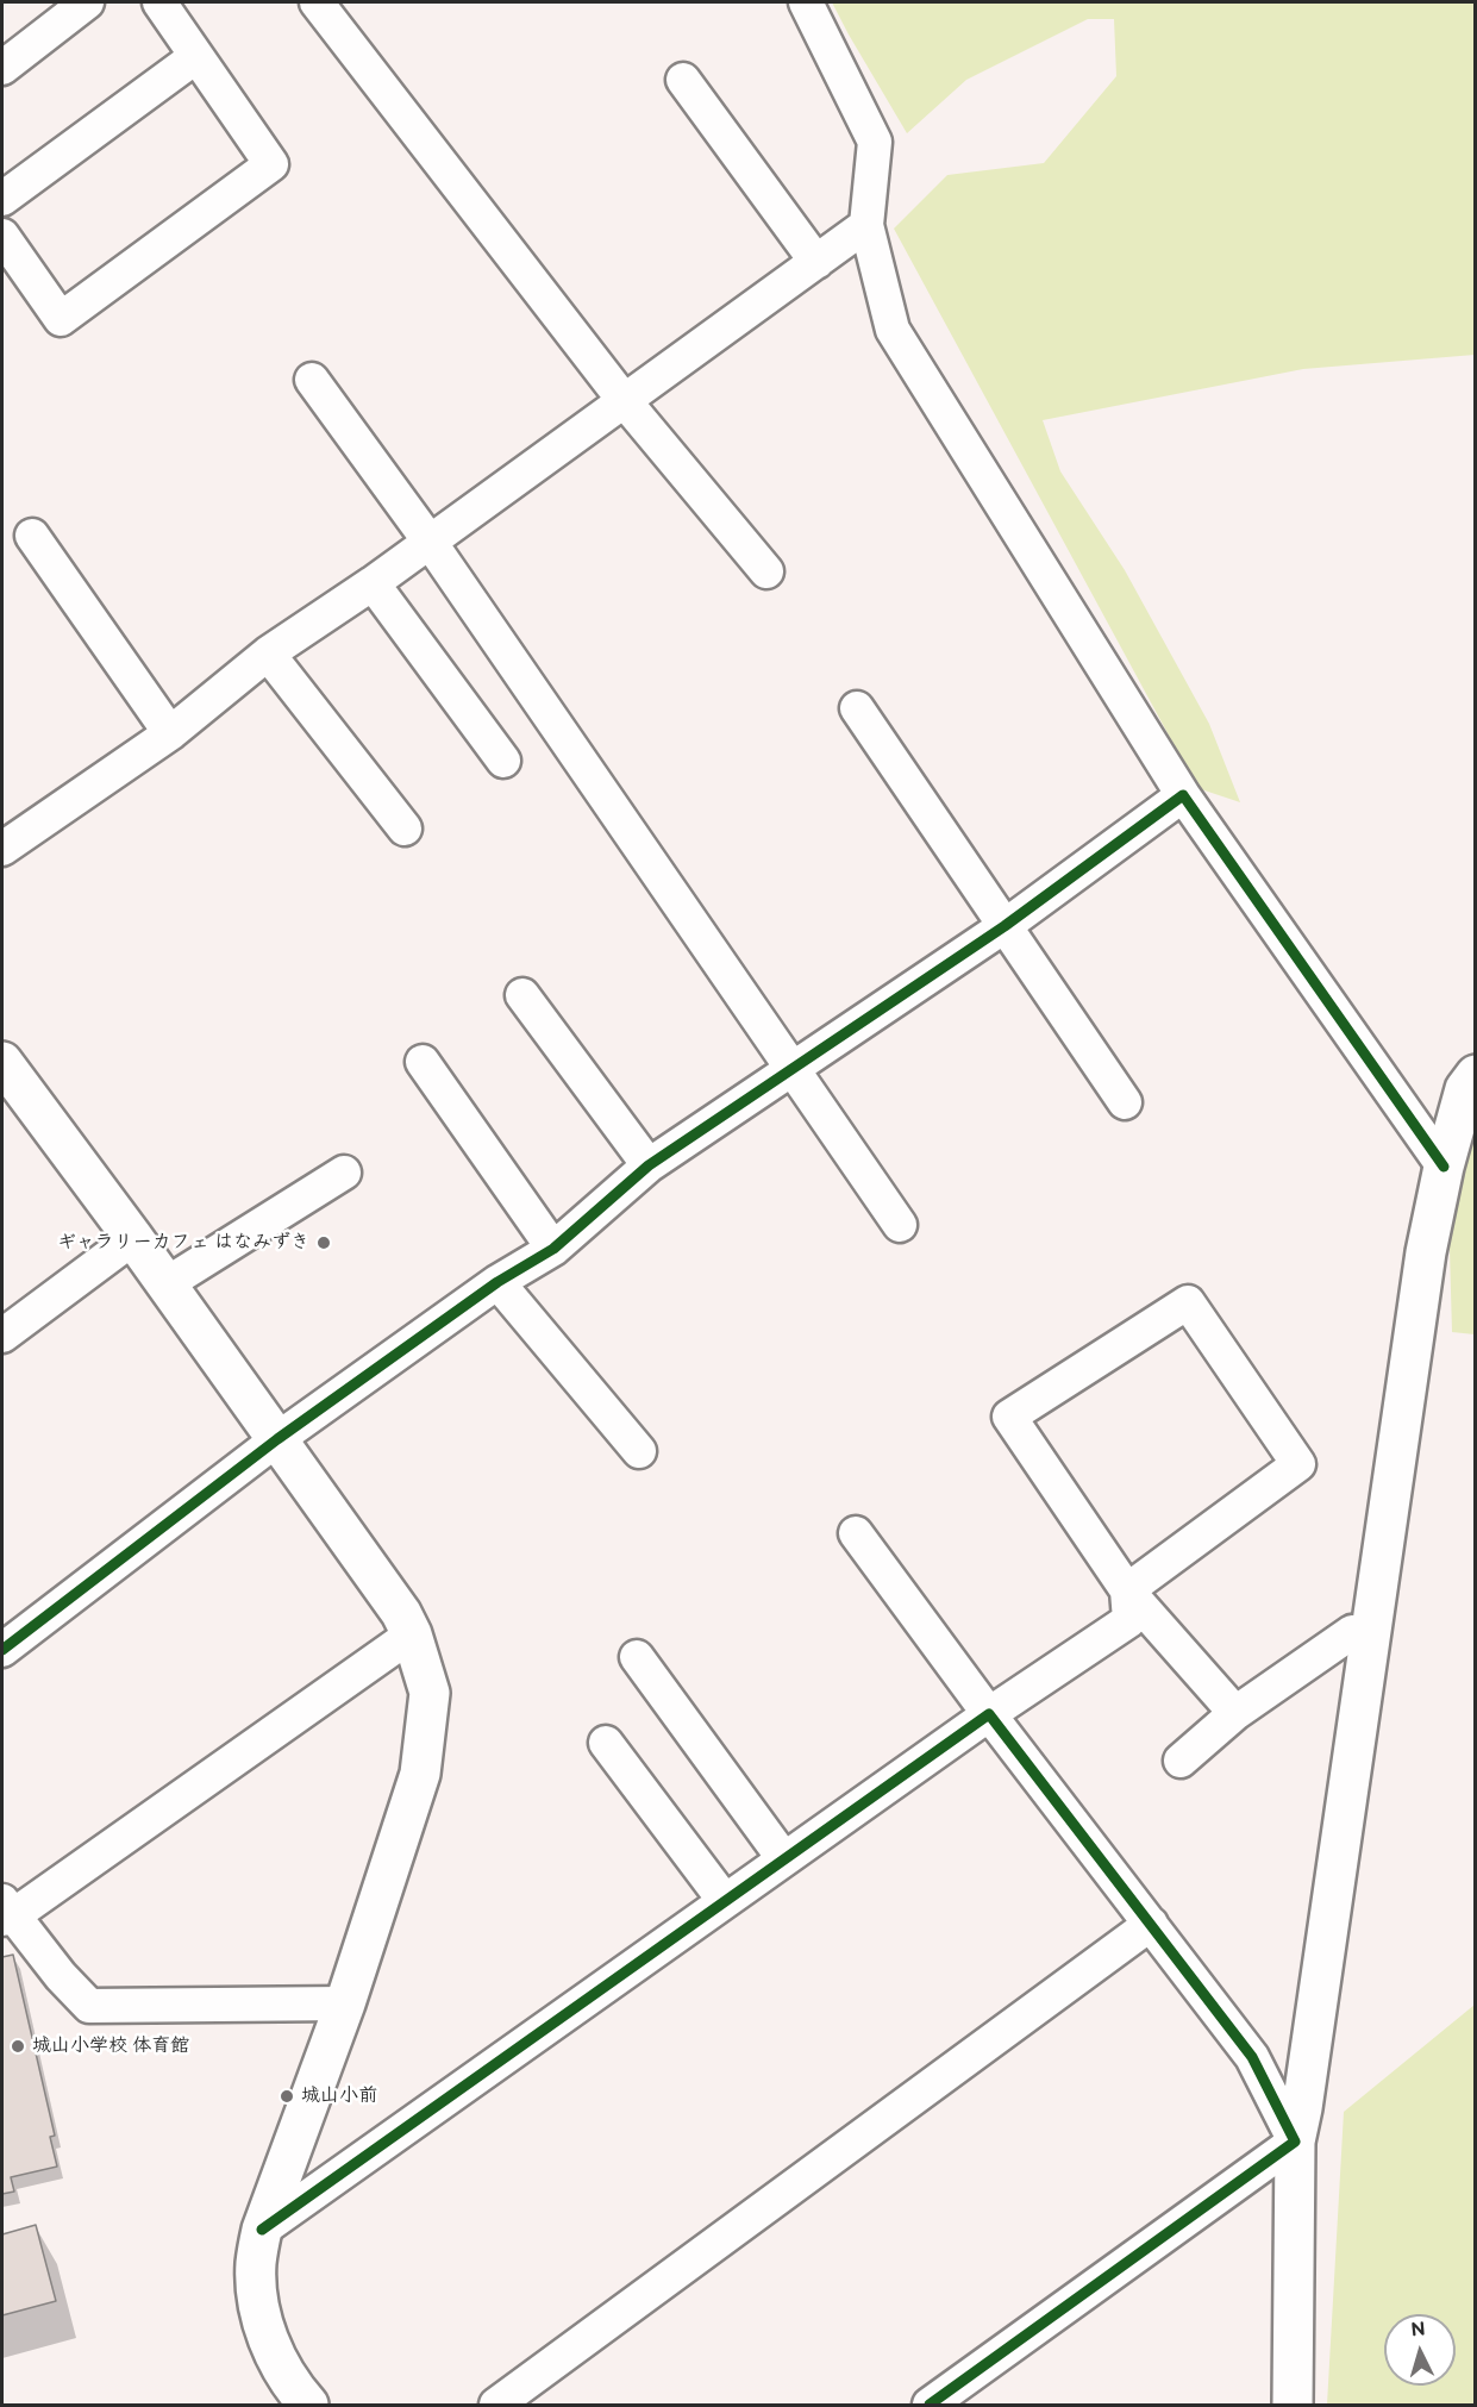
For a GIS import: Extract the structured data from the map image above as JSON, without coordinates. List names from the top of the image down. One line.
{"places":["ギャラリーカフェ はなみずき","城山小学校 体育館","城山小前"],"north":"top"}
